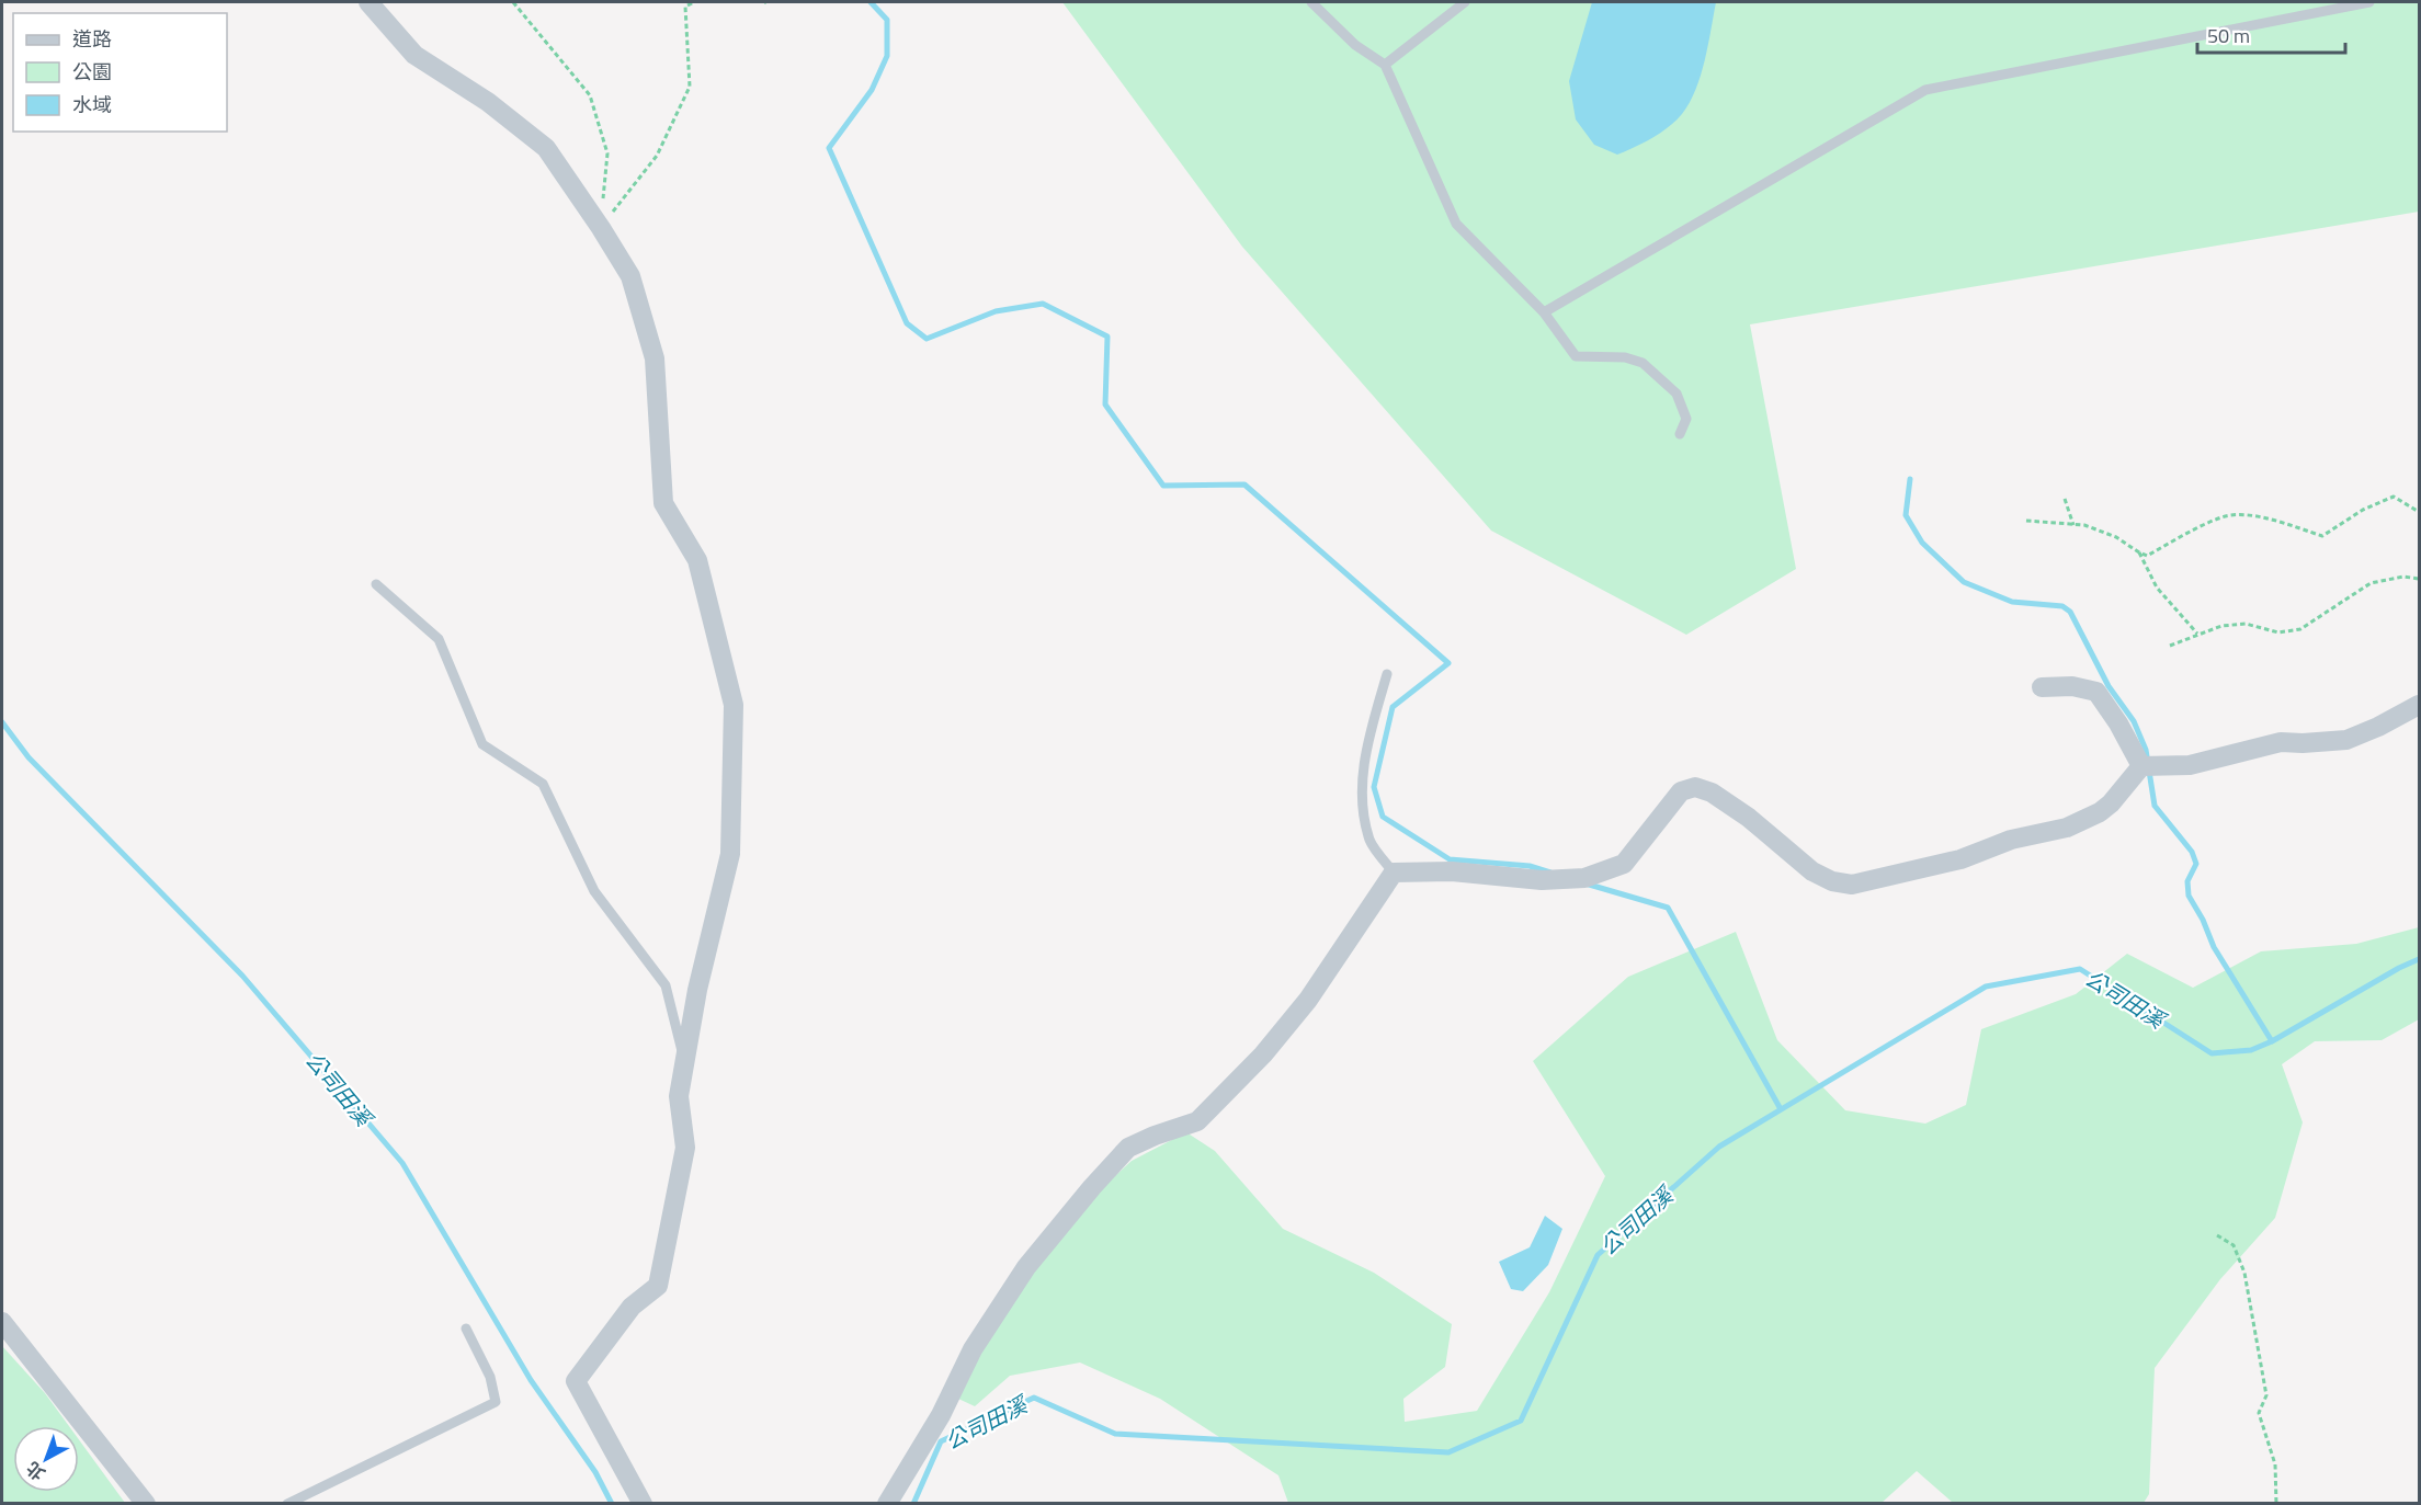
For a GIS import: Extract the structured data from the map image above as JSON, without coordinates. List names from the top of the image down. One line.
{"water":["公司田溪"],"legend":["道路","公園","水域"],"scale_bar":"50 m","north":"bottom left"}
